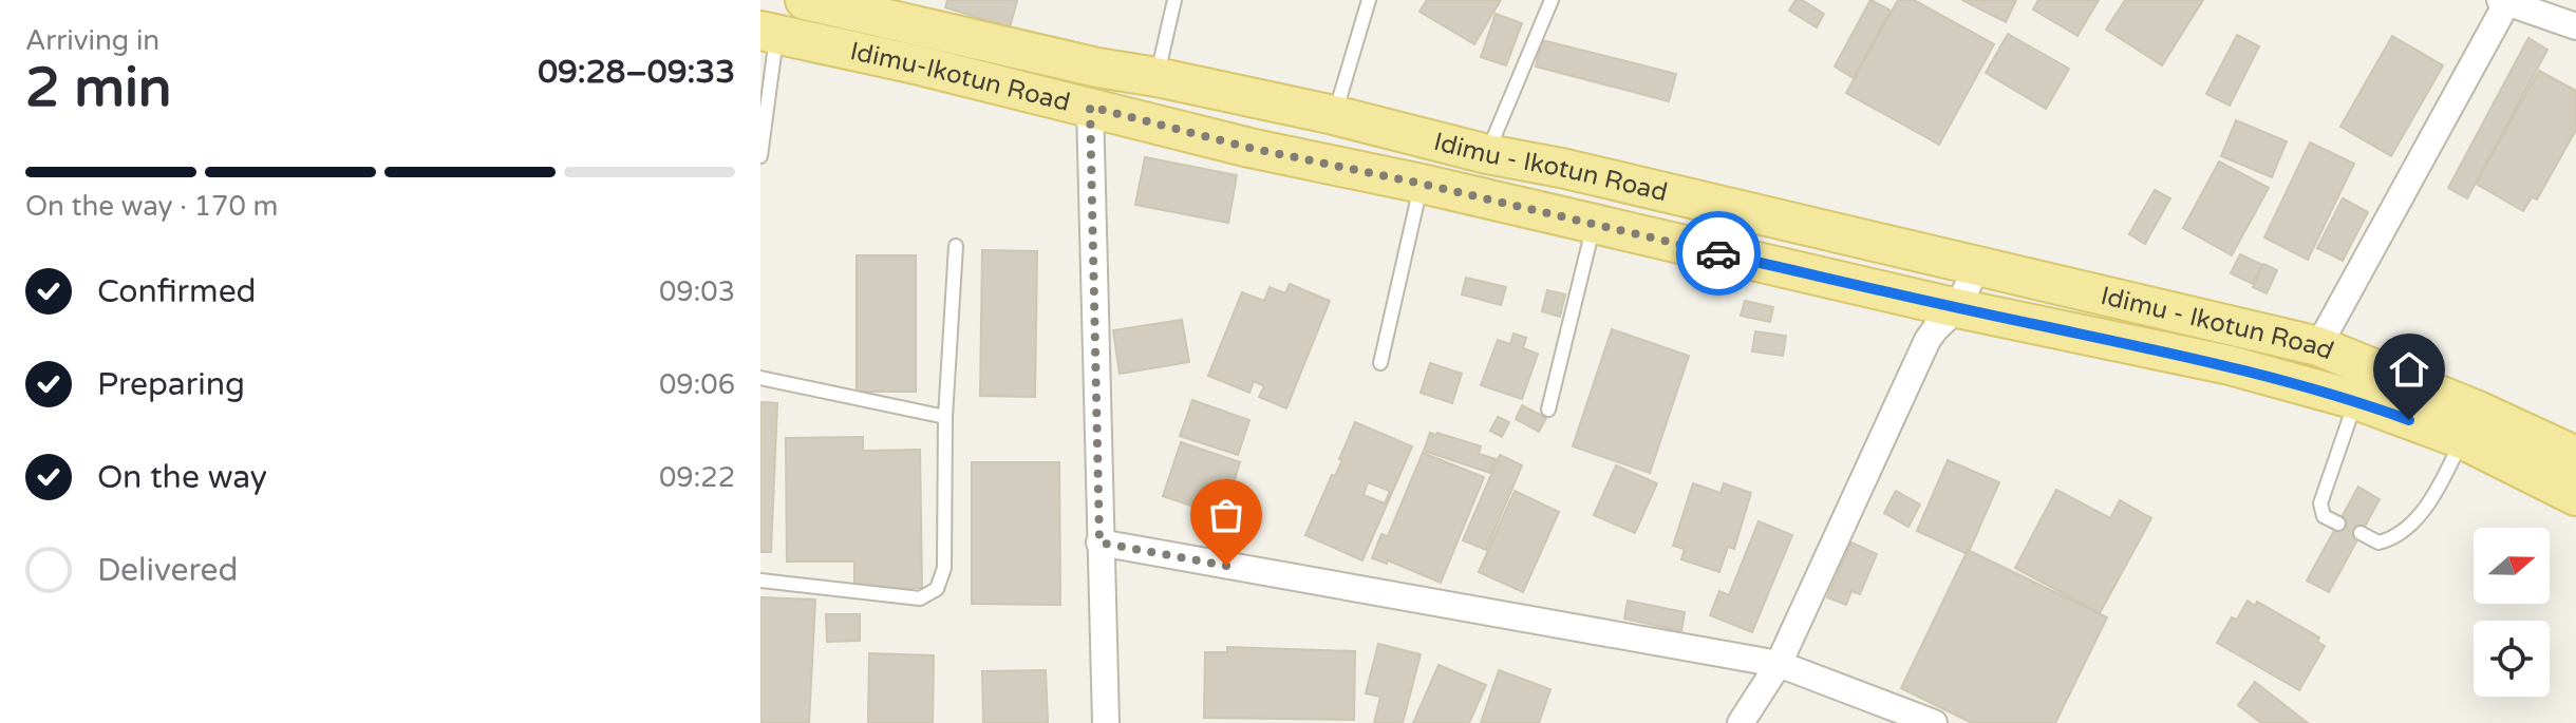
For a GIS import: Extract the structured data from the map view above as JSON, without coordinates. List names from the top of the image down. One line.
{"streets":{"main road":["Idimu-Ikotun Road","Idimu - Ikotun Road"]},"north":"right","page":{"heading":["2 min","Arriving in","09:28–09:33"],"bar":"On the way · 170 m","list":[["Confirmed","09:03"],["Preparing","09:06"],["On the way","09:22"],"Delivered"]}}
